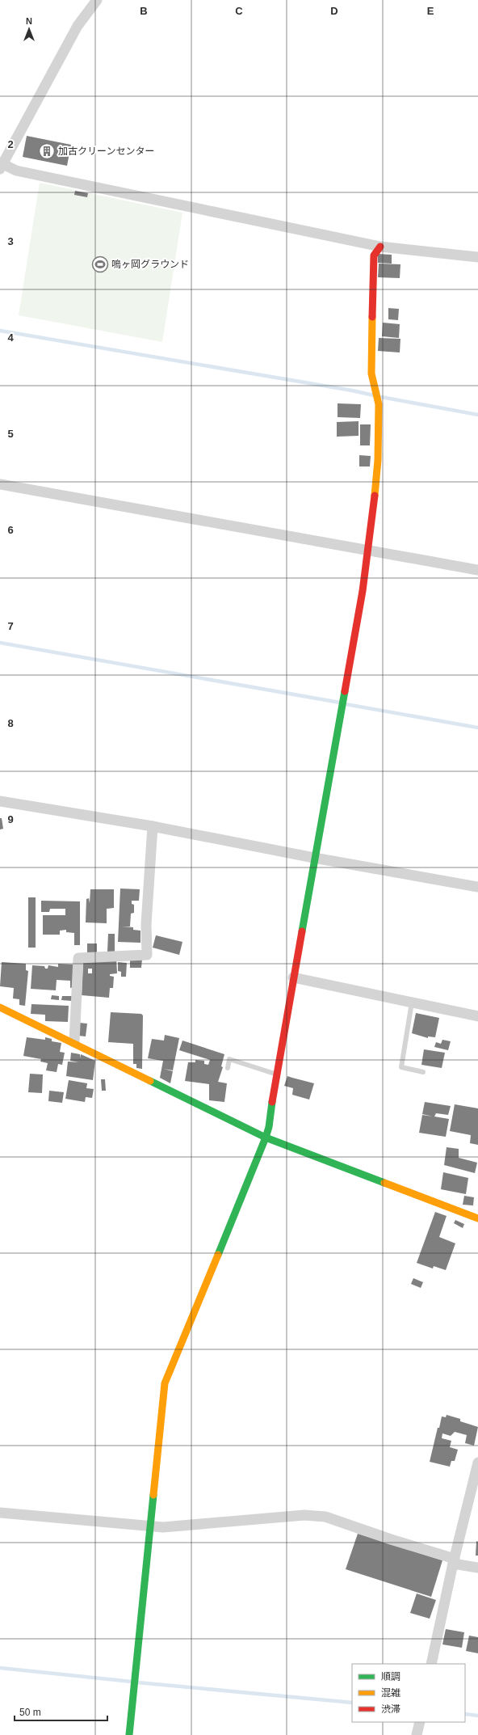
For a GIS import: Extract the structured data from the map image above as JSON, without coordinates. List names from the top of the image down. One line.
{"places":{"building":["加古クリーンセンター"],"sports":["鳴ヶ岡グラウンド"]},"legend":["順調","混雑","渋滞"],"scale_bar":"50 m","north":"top","grid":{"columns":["B","C","D","E"],"rows":["2","3","4","5","6","7","8","9"]}}
